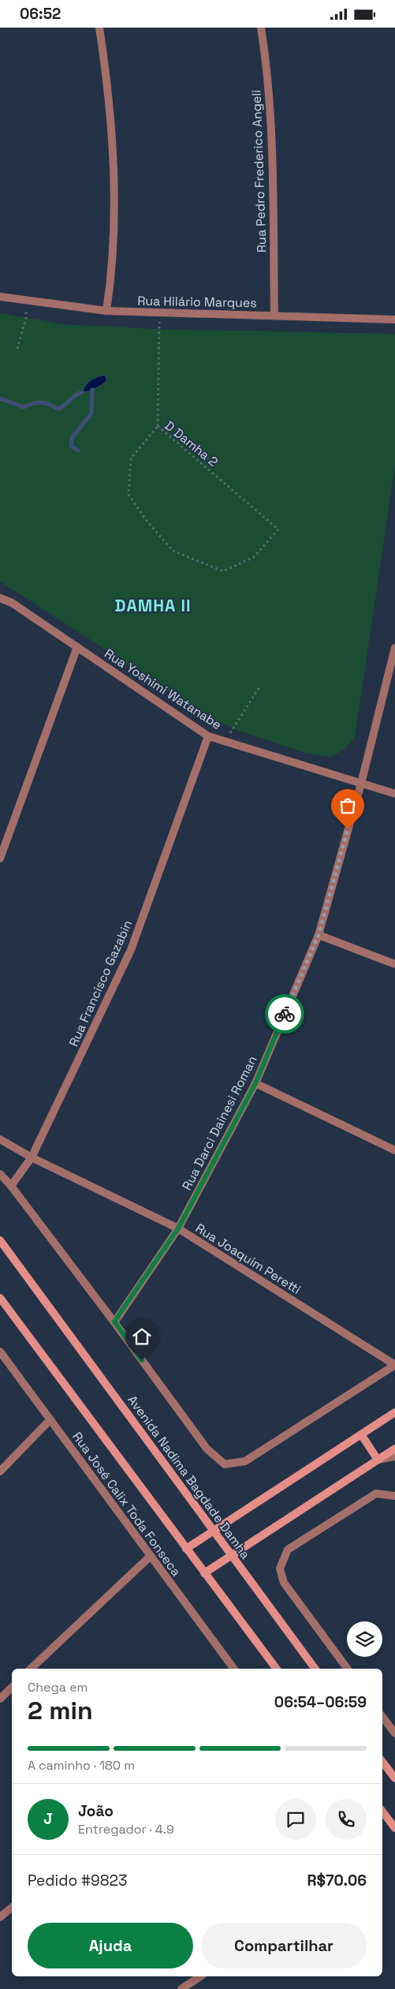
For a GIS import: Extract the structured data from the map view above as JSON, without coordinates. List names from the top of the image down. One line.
{"streets":{"street":["Rua Pedro Frederico Angeli","Rua Hilário Marques","Rua Yoshimi Watanabe","Rua Francisco Gazabin","Rua Darci Dainesi Roman","Rua Joaquim Peretti","Avenida Nadima Bagdade Damha","Rua José Calix Toda Fonseca"],"path":["D Damha 2"]},"crossings":[["Rua Pedro Frederico Angeli","Rua Hilário Marques"],["Rua Yoshimi Watanabe","Rua Francisco Gazabin"],["Rua Yoshimi Watanabe","Rua Darci Dainesi Roman"],["Rua Francisco Gazabin","Rua Joaquim Peretti"],["Rua Darci Dainesi Roman","Rua Joaquim Peretti"]],"districts":["DAMHA II"],"page":{"status":"06:52","heading":["2 min","Chega em","06:54–06:59"],"panel":["João","Entregador · 4.9","Pedido #9823","R$70.06"],"bar":"A caminho · 180 m","round":"J","buttons":["Ajuda","Compartilhar"]}}
